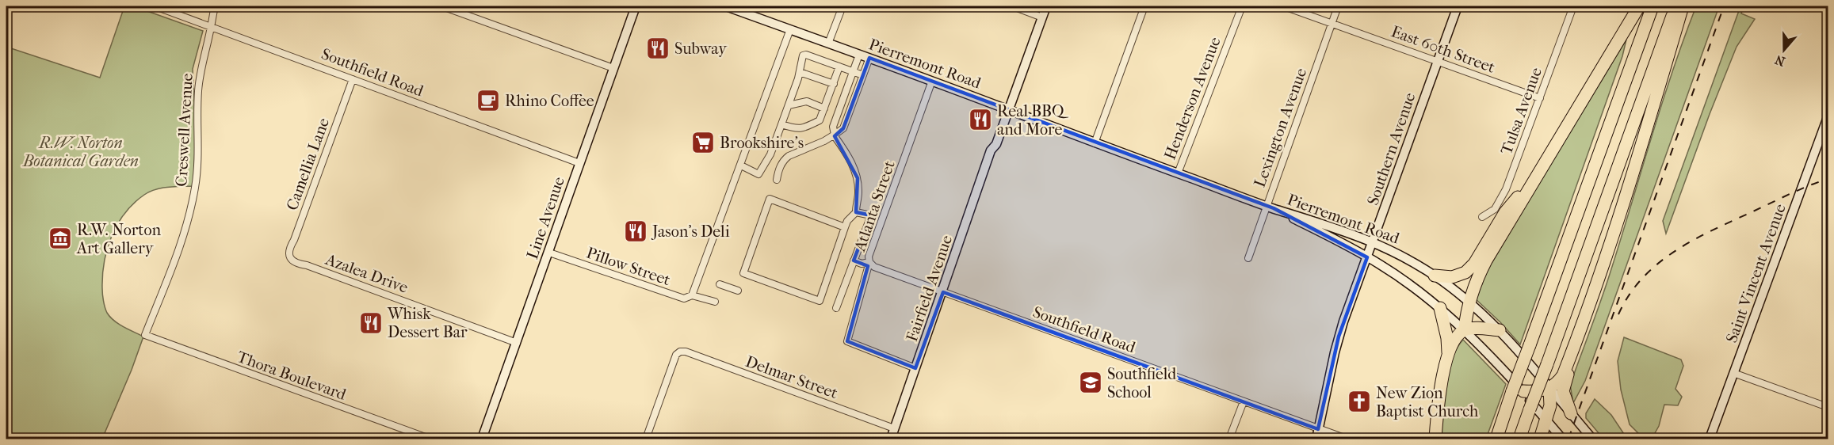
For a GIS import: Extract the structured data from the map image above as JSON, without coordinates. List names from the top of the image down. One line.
{"streets":{"main road":["Pierremont Road","Southern Avenue","Line Avenue","Saint Vincent Avenue","Fairfield Avenue"],"street":["East 60th Street","Southfield Road","Henderson Avenue","Tulsa Avenue","Lexington Avenue","Creswell Avenue","Camellia Lane","Atlanta Street","Pillow Street","Azalea Drive","Thora Boulevard","Delmar Street"]},"crossings":[["East 60th Street","Tulsa Avenue"],["East 60th Street","Lexington Avenue"],["East 60th Street","Southern Avenue"],["Pierremont Road","Henderson Avenue"],["Pierremont Road","Lexington Avenue"],["Pierremont Road","Southern Avenue"],["Pierremont Road","Atlanta Street"],["Pierremont Road","Fairfield Avenue"],["Southfield Road","Creswell Avenue"],["Southfield Road","Southern Avenue"],["Southfield Road","Camellia Lane"],["Southfield Road","Atlanta Street"],["Southfield Road","Line Avenue"],["Southfield Road","Fairfield Avenue"],["Creswell Avenue","Thora Boulevard"],["Camellia Lane","Azalea Drive"],["Atlanta Street","Fairfield Avenue"],["Line Avenue","Pillow Street"],["Line Avenue","Azalea Drive"],["Fairfield Avenue","Delmar Street"]],"parks":["R.W. Norton Botanical Garden"],"places":{"restaurant":["Subway","Real BBQ and More","Jason's Deli","Whisk Dessert Bar"],"cafe":["Rhino Coffee"],"supermarket":["Brookshire's"],"museum":["R.W. Norton Art Gallery"],"school or university":["Southfield School"],"church":["New Zion Baptist Church"]},"north":"bottom"}
